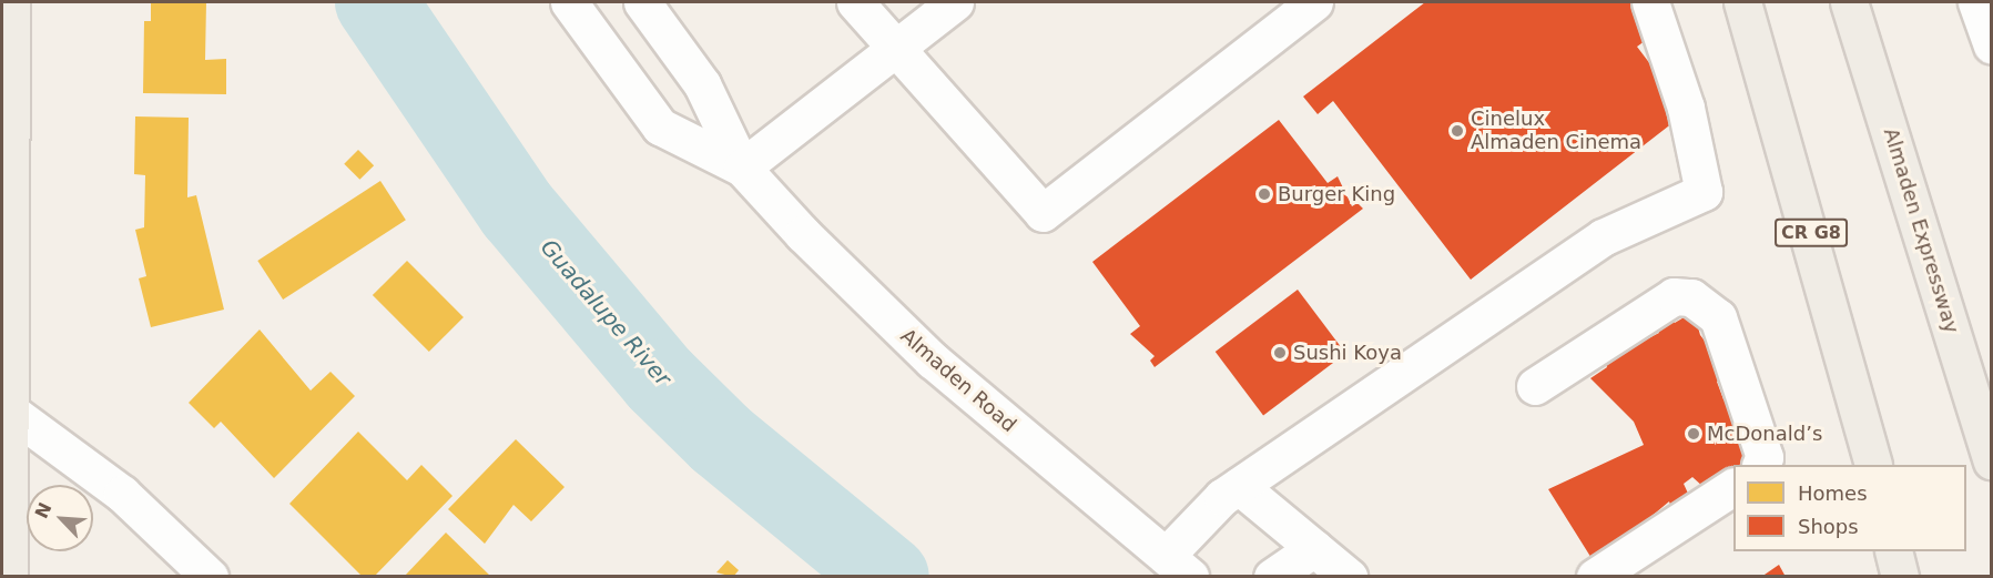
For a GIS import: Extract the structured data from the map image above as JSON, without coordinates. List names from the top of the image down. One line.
{"streets":{"main road":["Almaden Expressway","CR G8"],"street":["Almaden Road"]},"water":["Guadalupe River"],"places":["Cinelux Almaden Cinema","Burger King","Sushi Koya","McDonald’s"],"legend":["Homes","Shops"],"north":"top left"}
